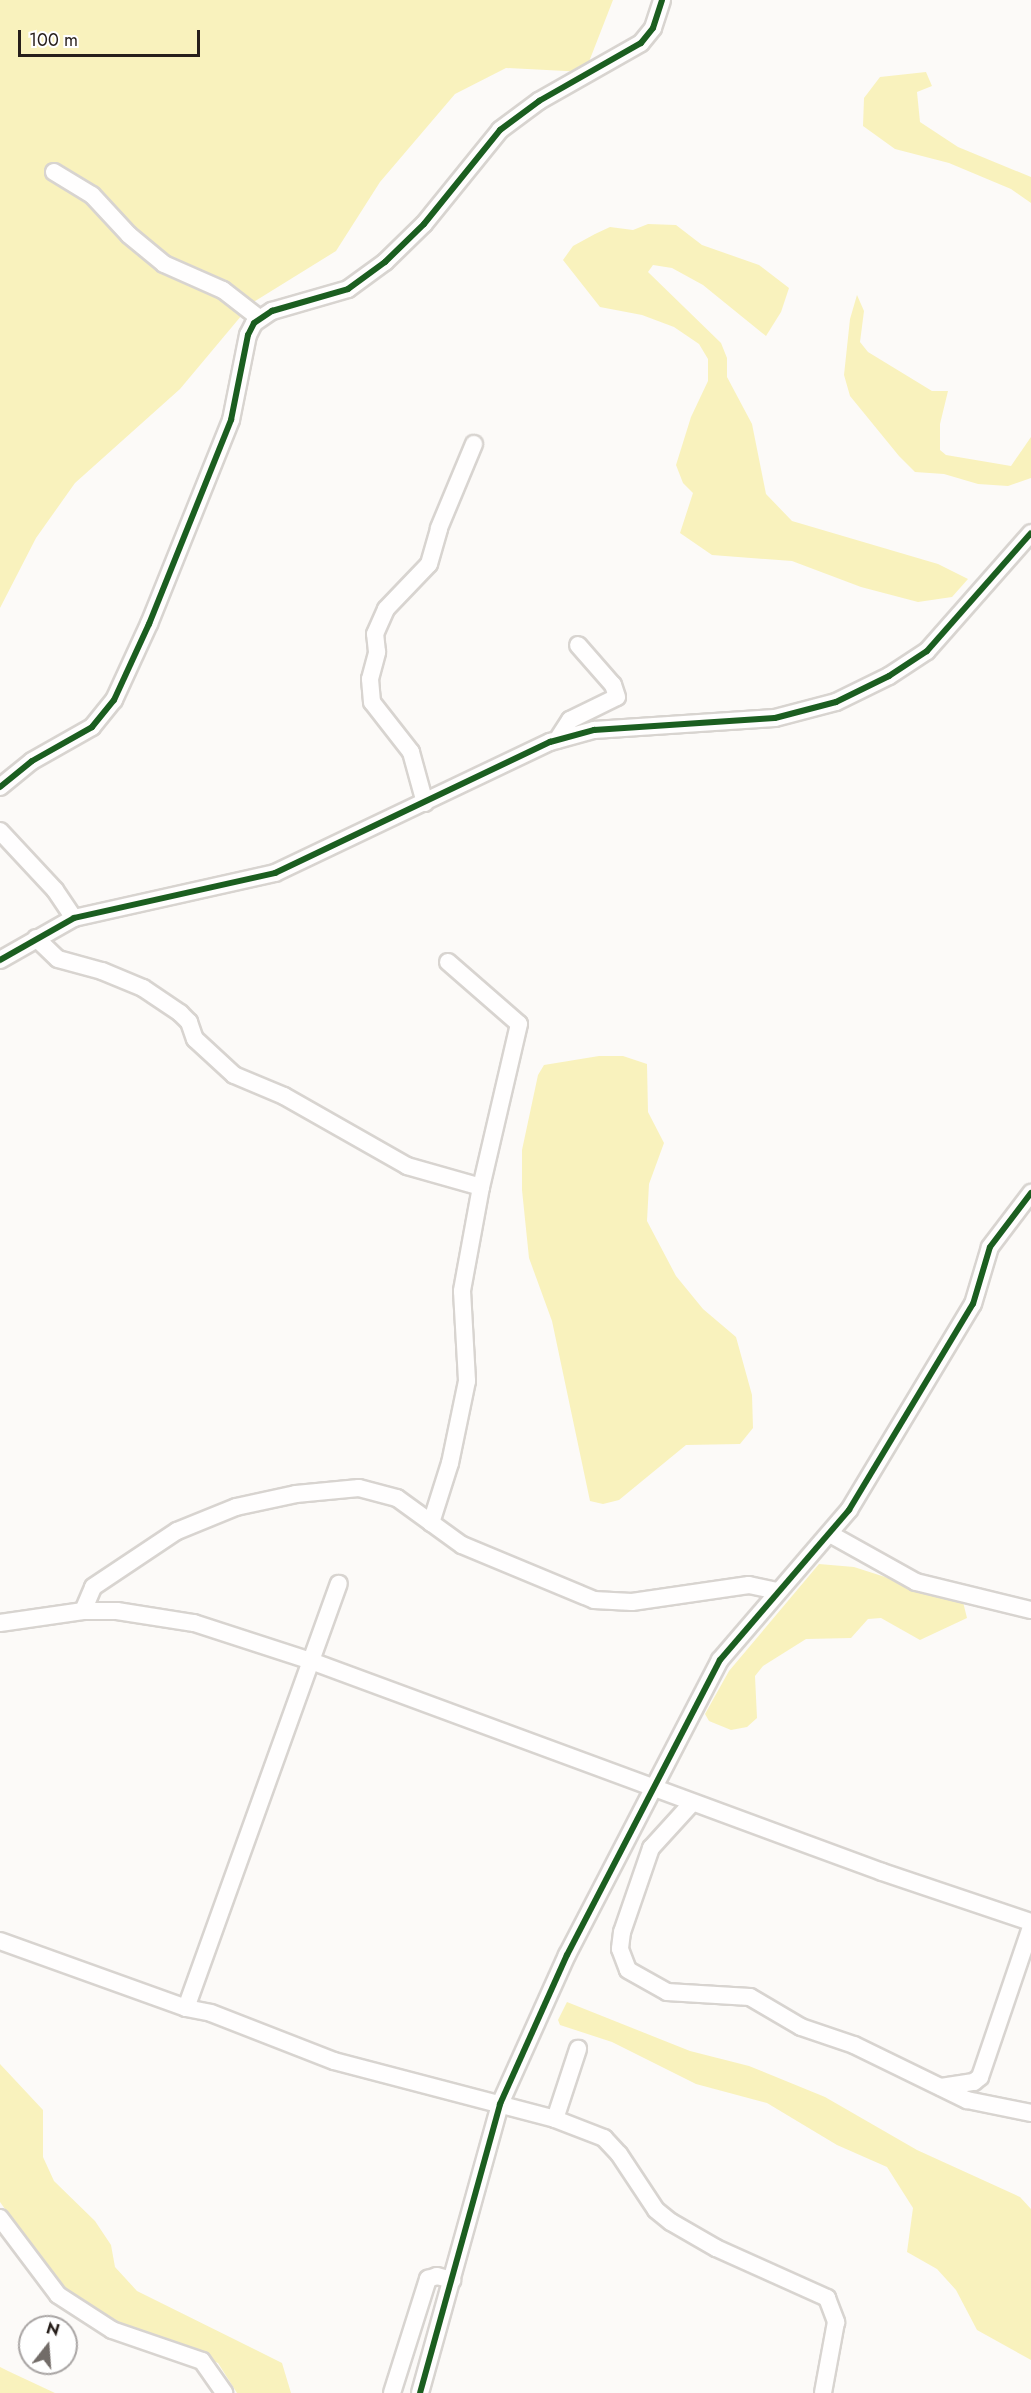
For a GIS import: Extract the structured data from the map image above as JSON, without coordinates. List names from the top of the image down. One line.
{"scale_bar":"100 m","north":"top"}
